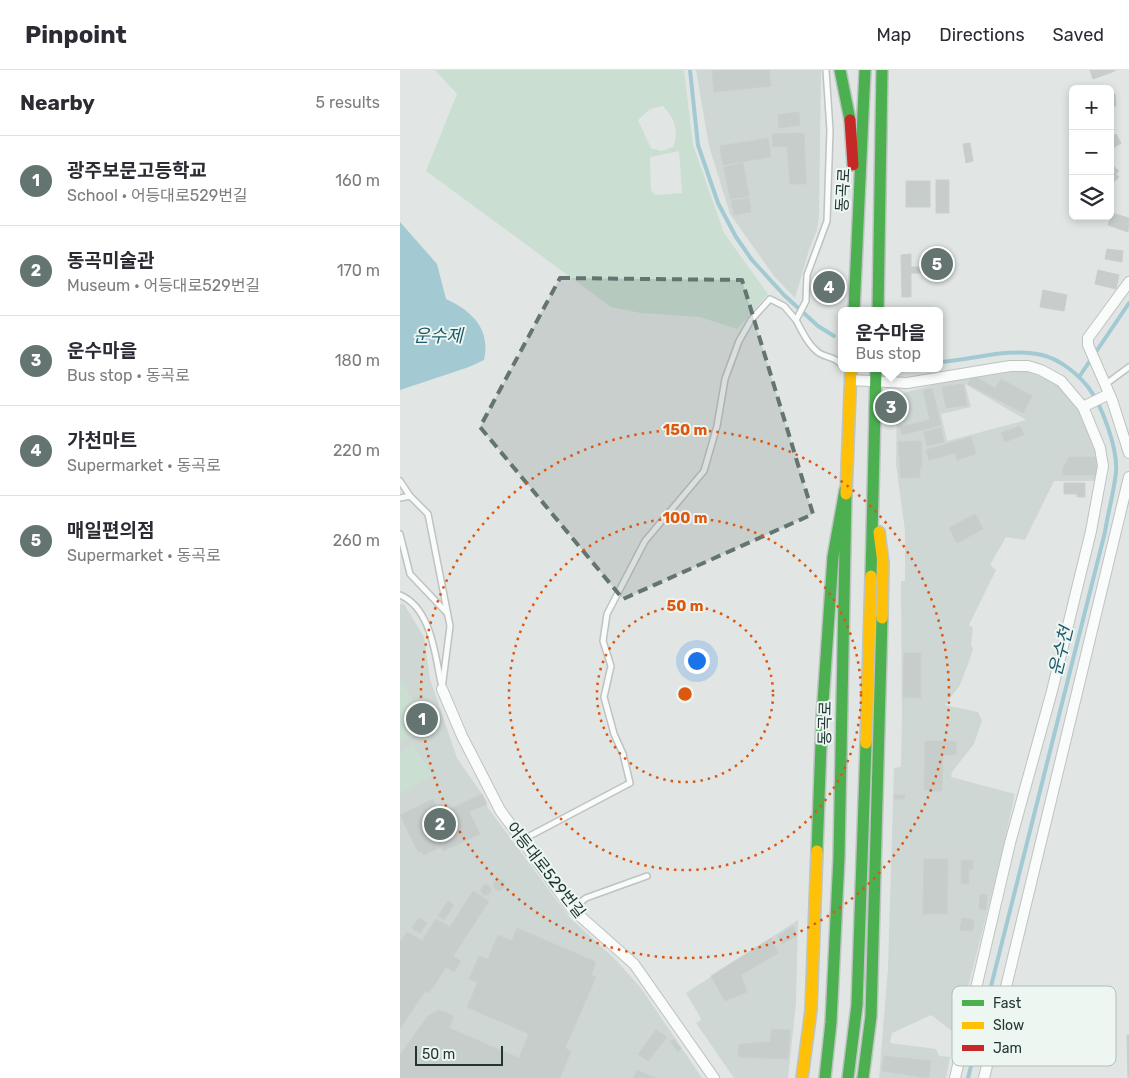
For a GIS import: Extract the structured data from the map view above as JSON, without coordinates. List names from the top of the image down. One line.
{"streets":{"main road":["동곡로"],"street":["어등대로529번길"]},"water":["운수제","운수천"],"legend":["Fast","Slow","Jam"],"scale_bar":"50 m","page":{"header":"Pinpoint","nav":["Map","Directions","Saved"],"heading":["Nearby","5 results"],"map_buttons":["+","−"],"list":[{"mark":"1","name":"광주보문고등학교","note":"School · 어등대로529번길","value":"160 m"},{"mark":"2","name":"동곡미술관","note":"Museum · 어등대로529번길","value":"170 m"},{"mark":"3","name":"운수마을","note":"Bus stop · 동곡로","value":"180 m"},{"mark":"4","name":"가천마트","note":"Supermarket · 동곡로","value":"220 m"},{"mark":"5","name":"매일편의점","note":"Supermarket · 동곡로","value":"260 m"}],"pins":["5","4","3","1","2"],"popup":["운수마을","Bus stop"],"scale":"50 m"},"rings":["150 m","100 m","50 m"]}
